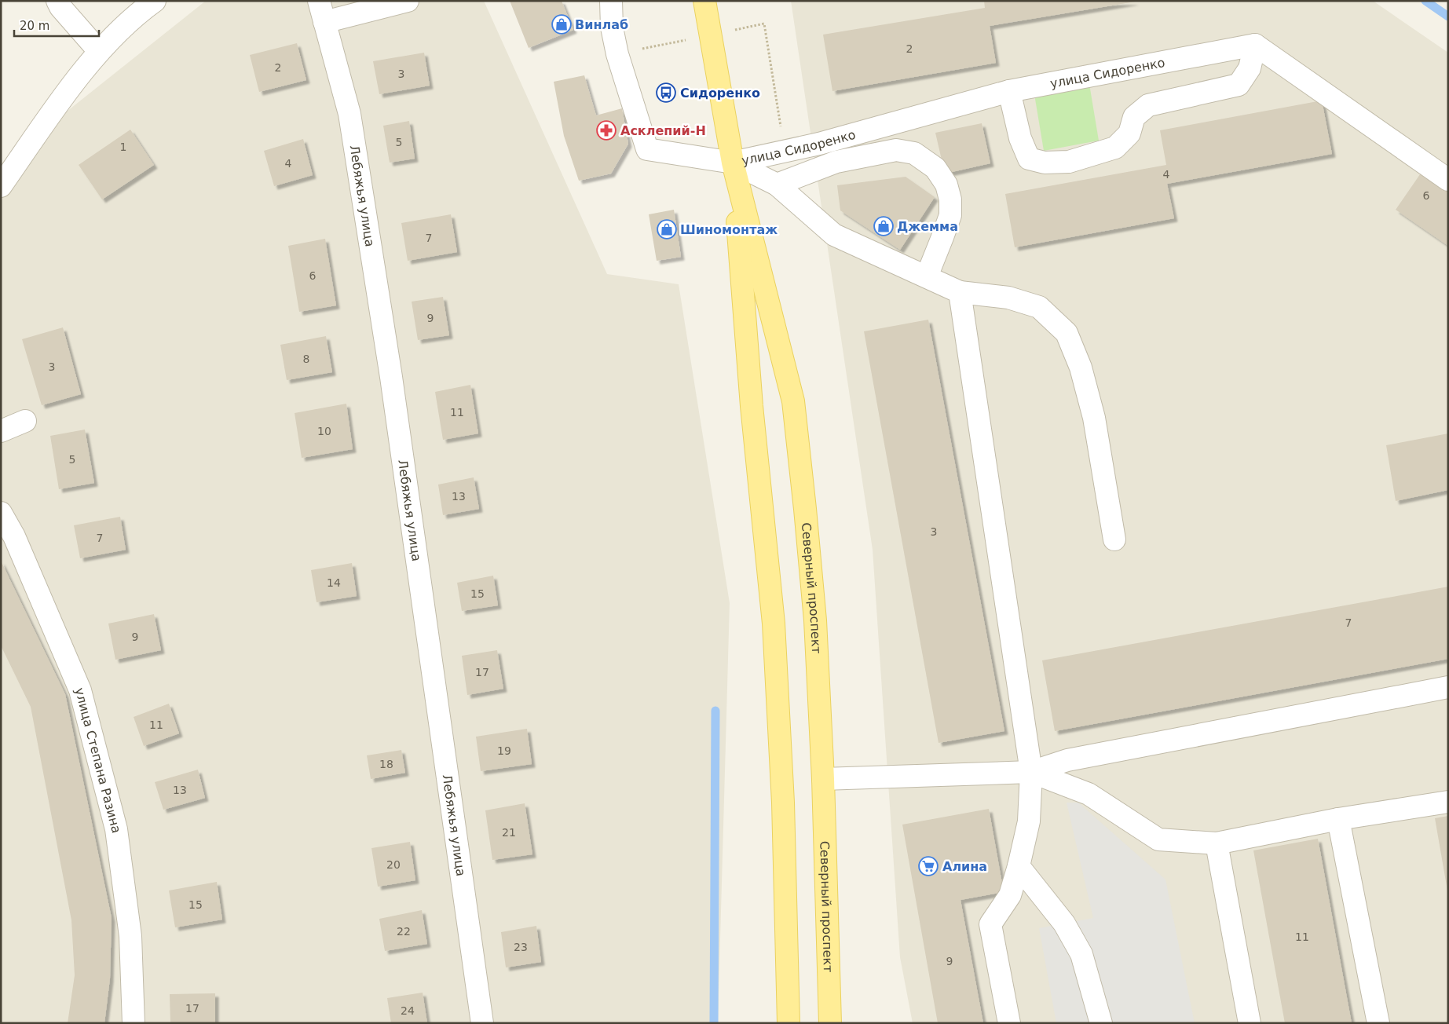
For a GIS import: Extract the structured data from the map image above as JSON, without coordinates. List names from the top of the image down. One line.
{"streets":{"main road":["Северный проспект"],"street":["улица Сидоренко","Лебяжья улица","улица Степана Разина"]},"crossings":[["улица Сидоренко","Северный проспект"]],"places":{"shop":["Винлаб","Джемма","Шиномонтаж"],"bus stop":["Сидоренко"],"pharmacy":["Асклепий-Н"],"supermarket":["Алина"]},"house_numbers":["2","2","3","5","1","4","4","6","7","6","9","8","3","11","10","5","13","3","7","14","15","7","9","17","11","19","18","13","21","20","15","22","11","23","9","17","24"],"scale_bar":"20 m"}
